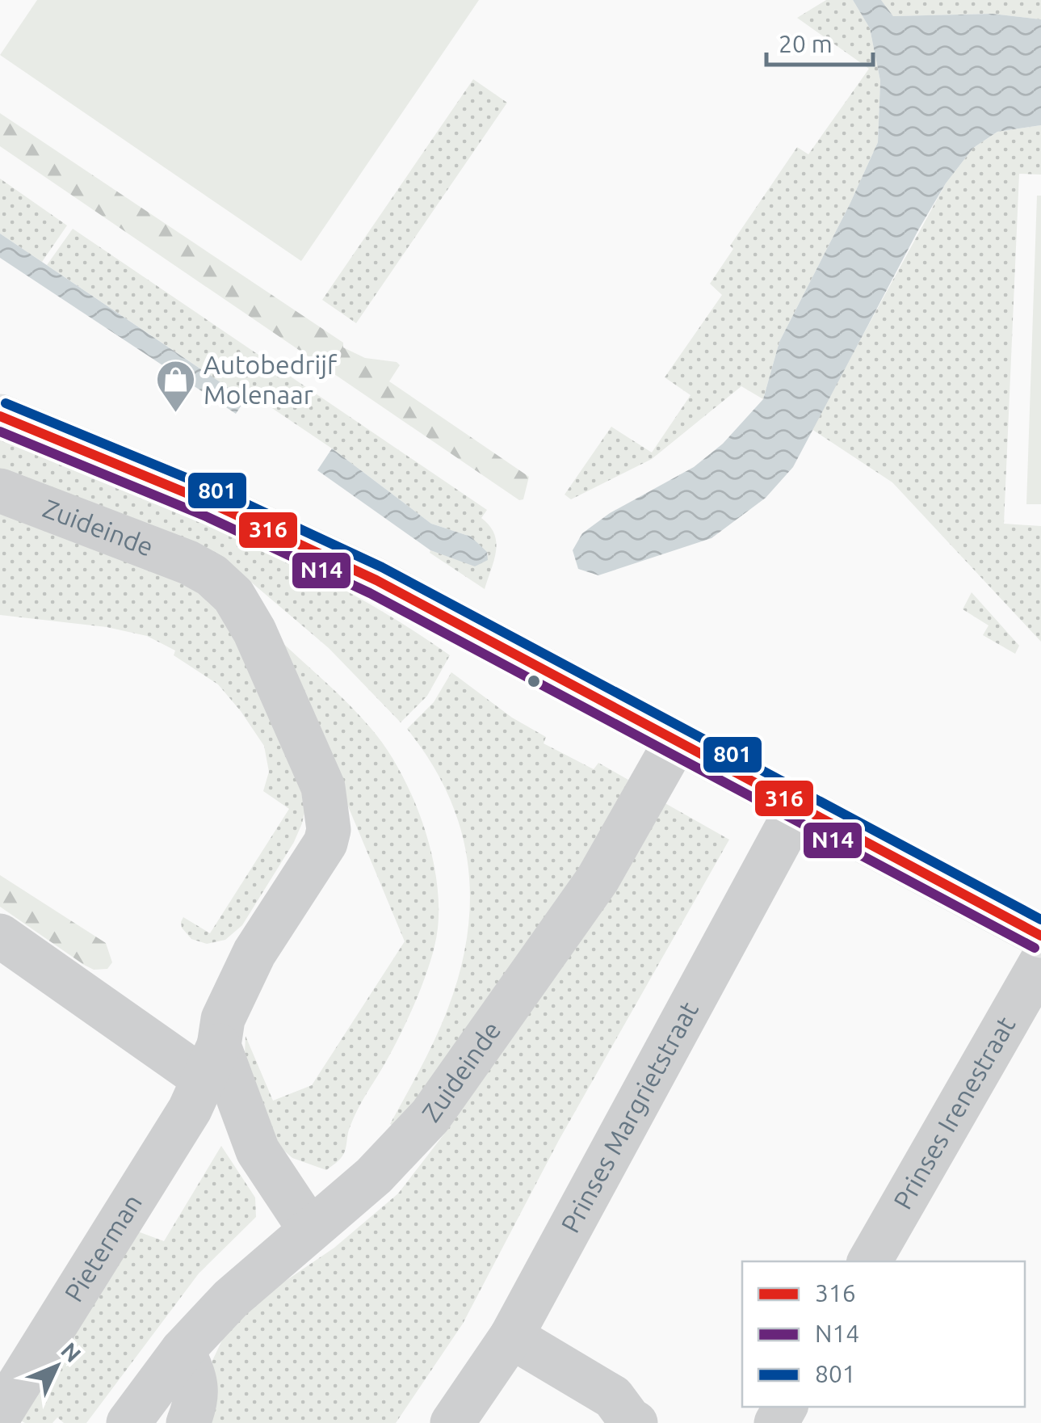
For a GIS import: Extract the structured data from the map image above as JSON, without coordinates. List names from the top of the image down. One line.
{"streets":{"street":["Zuideinde","Prinses Irenestraat","Prinses Margrietstraat","Pieterman"]},"crossings":[["Zuideinde","Pieterman"]],"places":{"shop":["Autobedrijf Molenaar"]},"lines":["transit line 801","transit line 316","transit line N14"],"legend":["316","N14","801"],"scale_bar":"20 m","north":"top right"}
